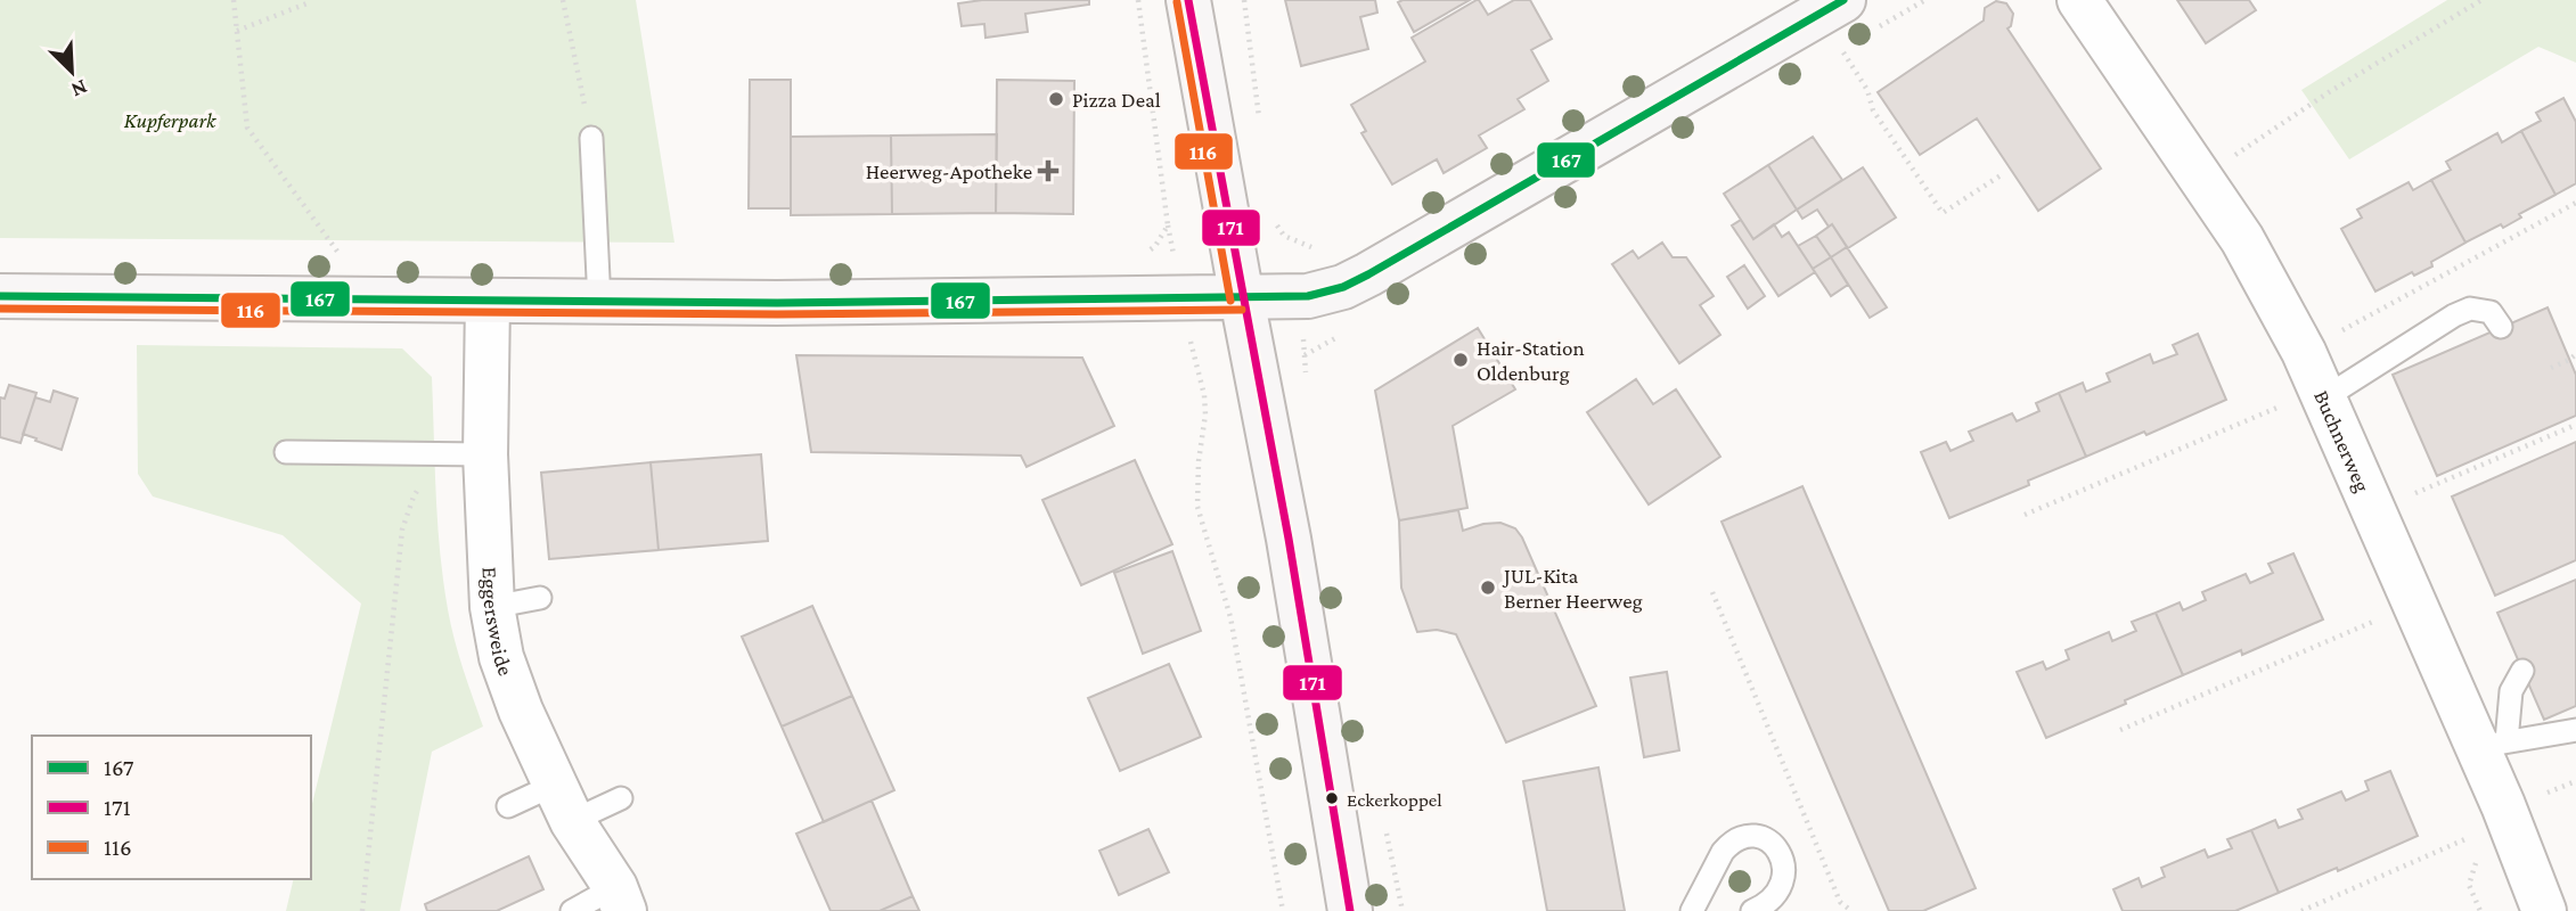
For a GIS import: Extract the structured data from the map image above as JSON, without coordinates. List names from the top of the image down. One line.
{"streets":{"street":["Buchnerweg","Eggersweide"]},"parks":["Kupferpark"],"places":{"other":["Pizza Deal","Hair-Station Oldenburg","JUL-Kita Berner Heerweg","Eckerkoppel"],"health":["Heerweg-Apotheke"]},"lines":["transit line 167","transit line 171","transit line 116"],"legend":["167","171","116"],"north":"bottom right"}
